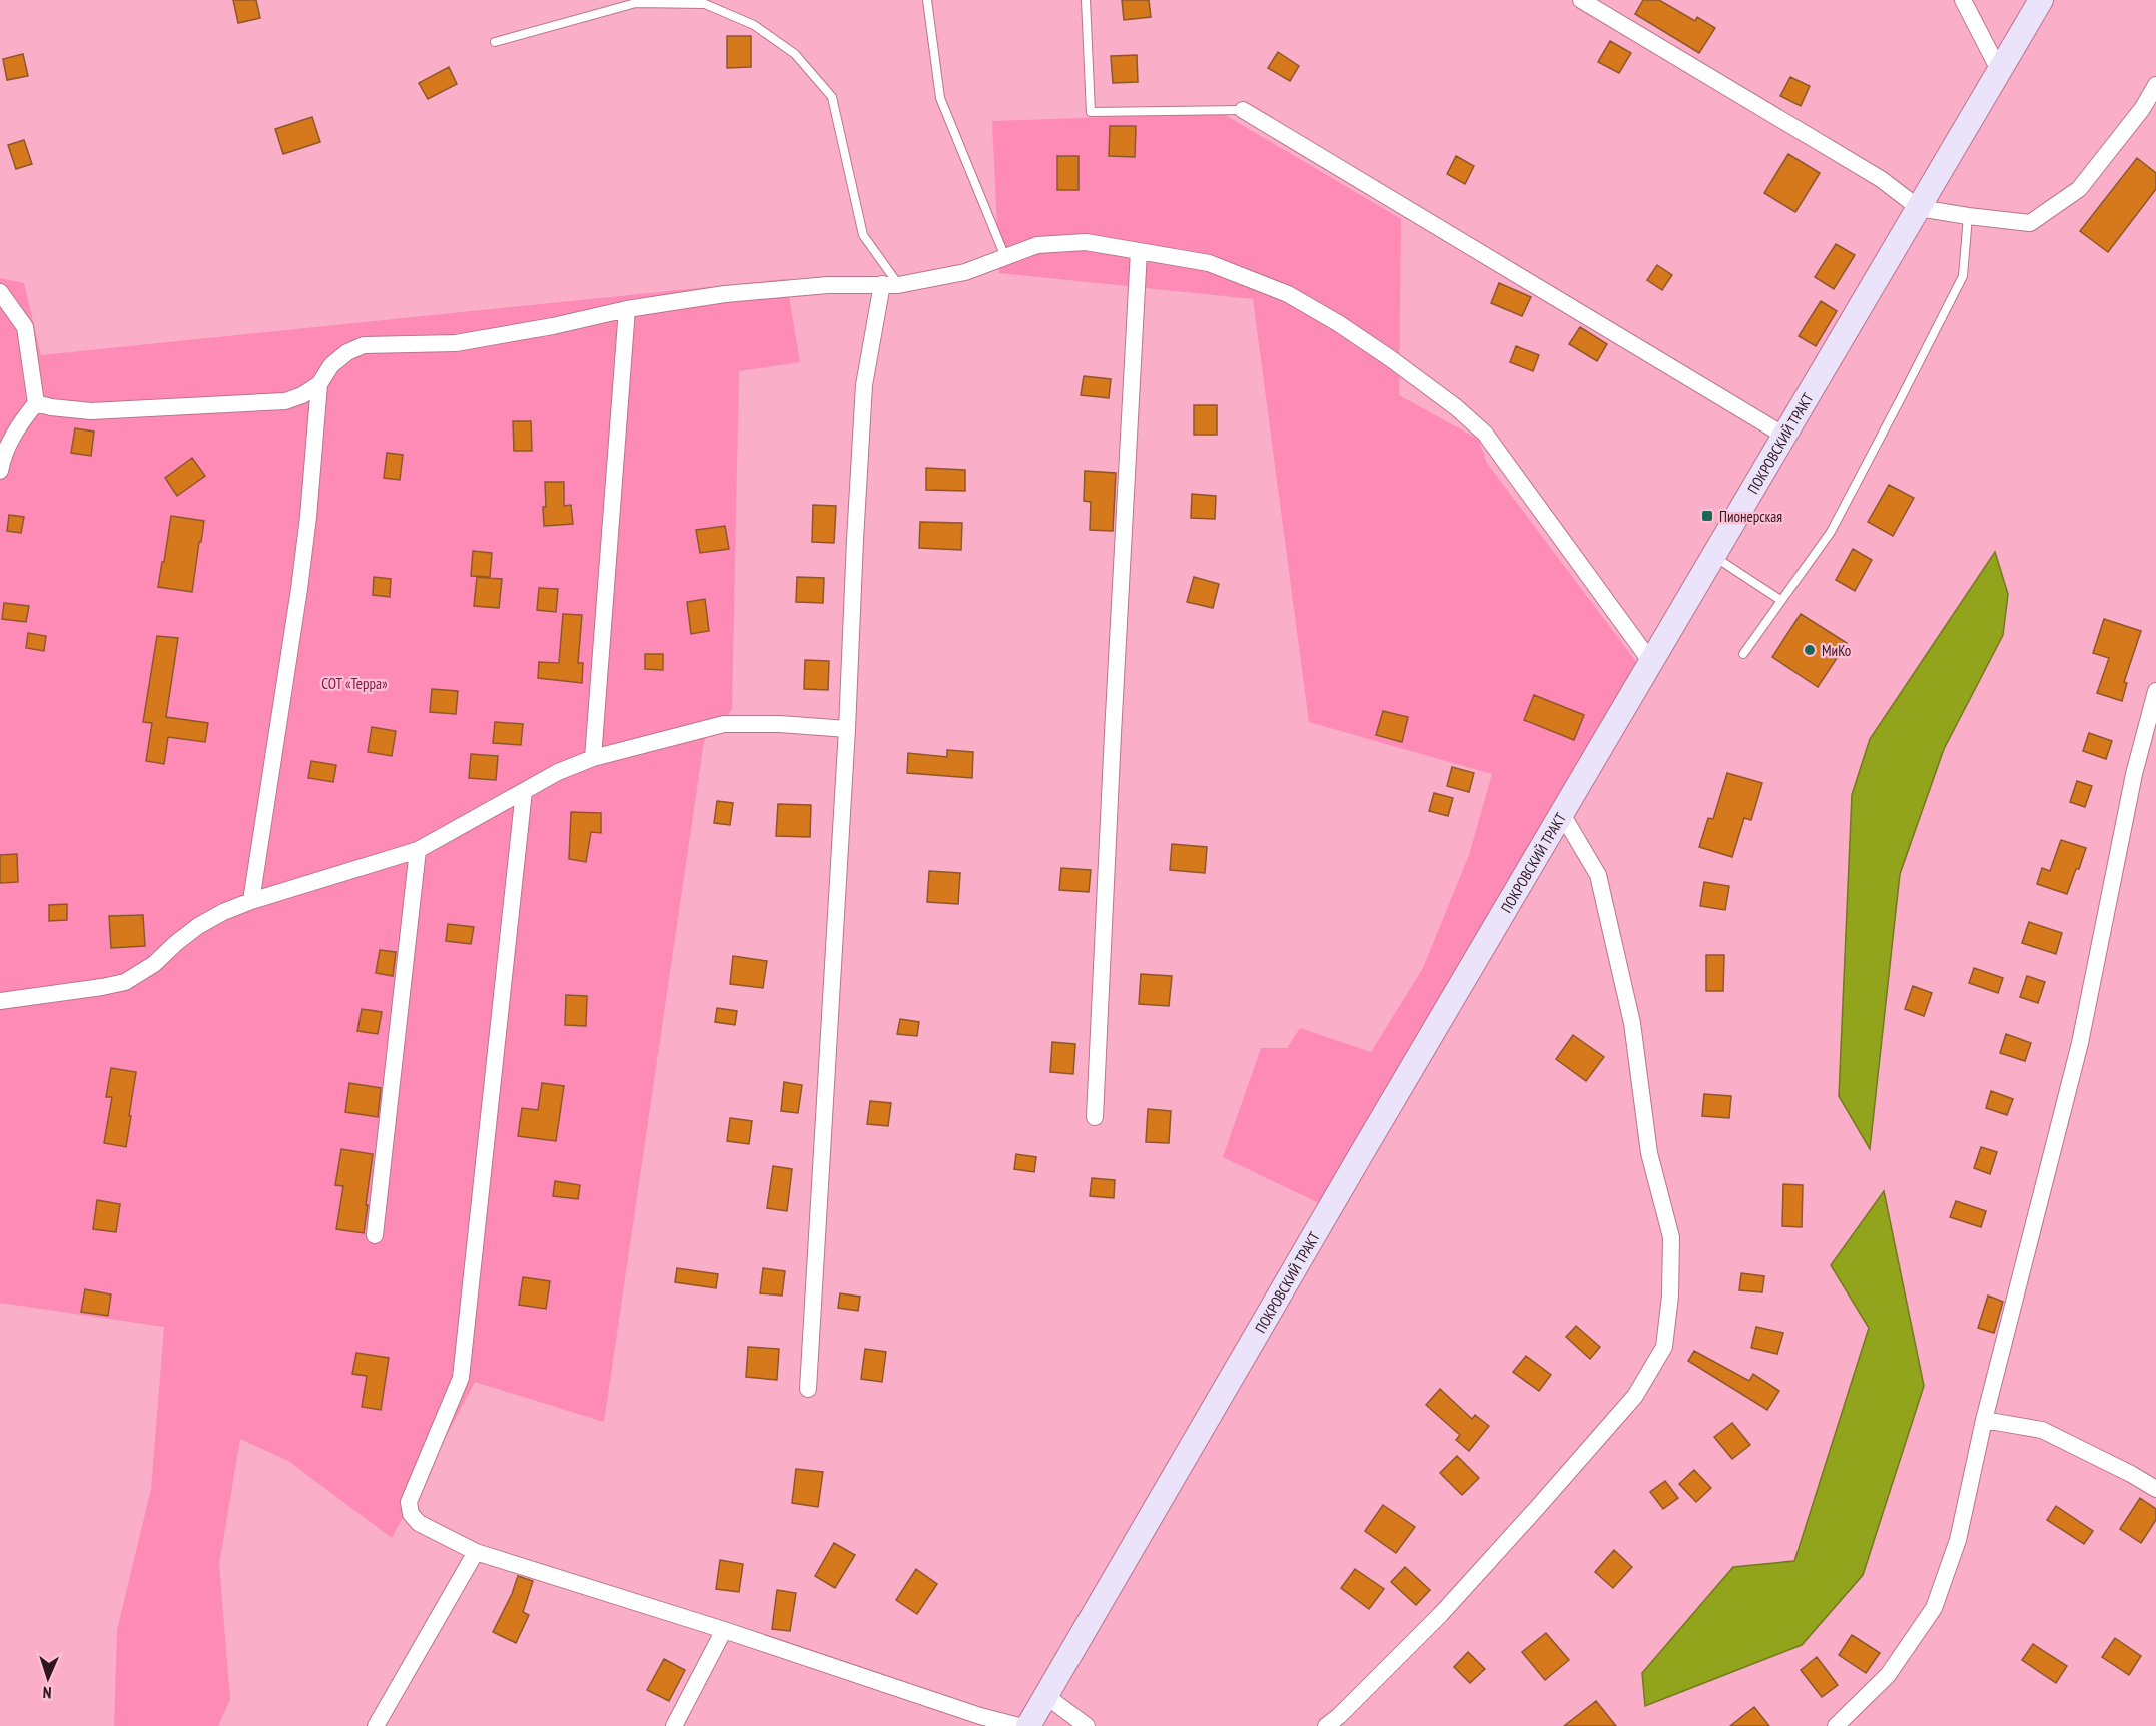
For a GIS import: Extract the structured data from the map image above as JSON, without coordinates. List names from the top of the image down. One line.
{"streets":{"main road":["ПОКРОВСКИЙ ТРАКТ"]},"parks":["СОТ «Терра»"],"places":{"transit":["Пионерская"],"other":["МиКо"]},"north":"bottom"}
